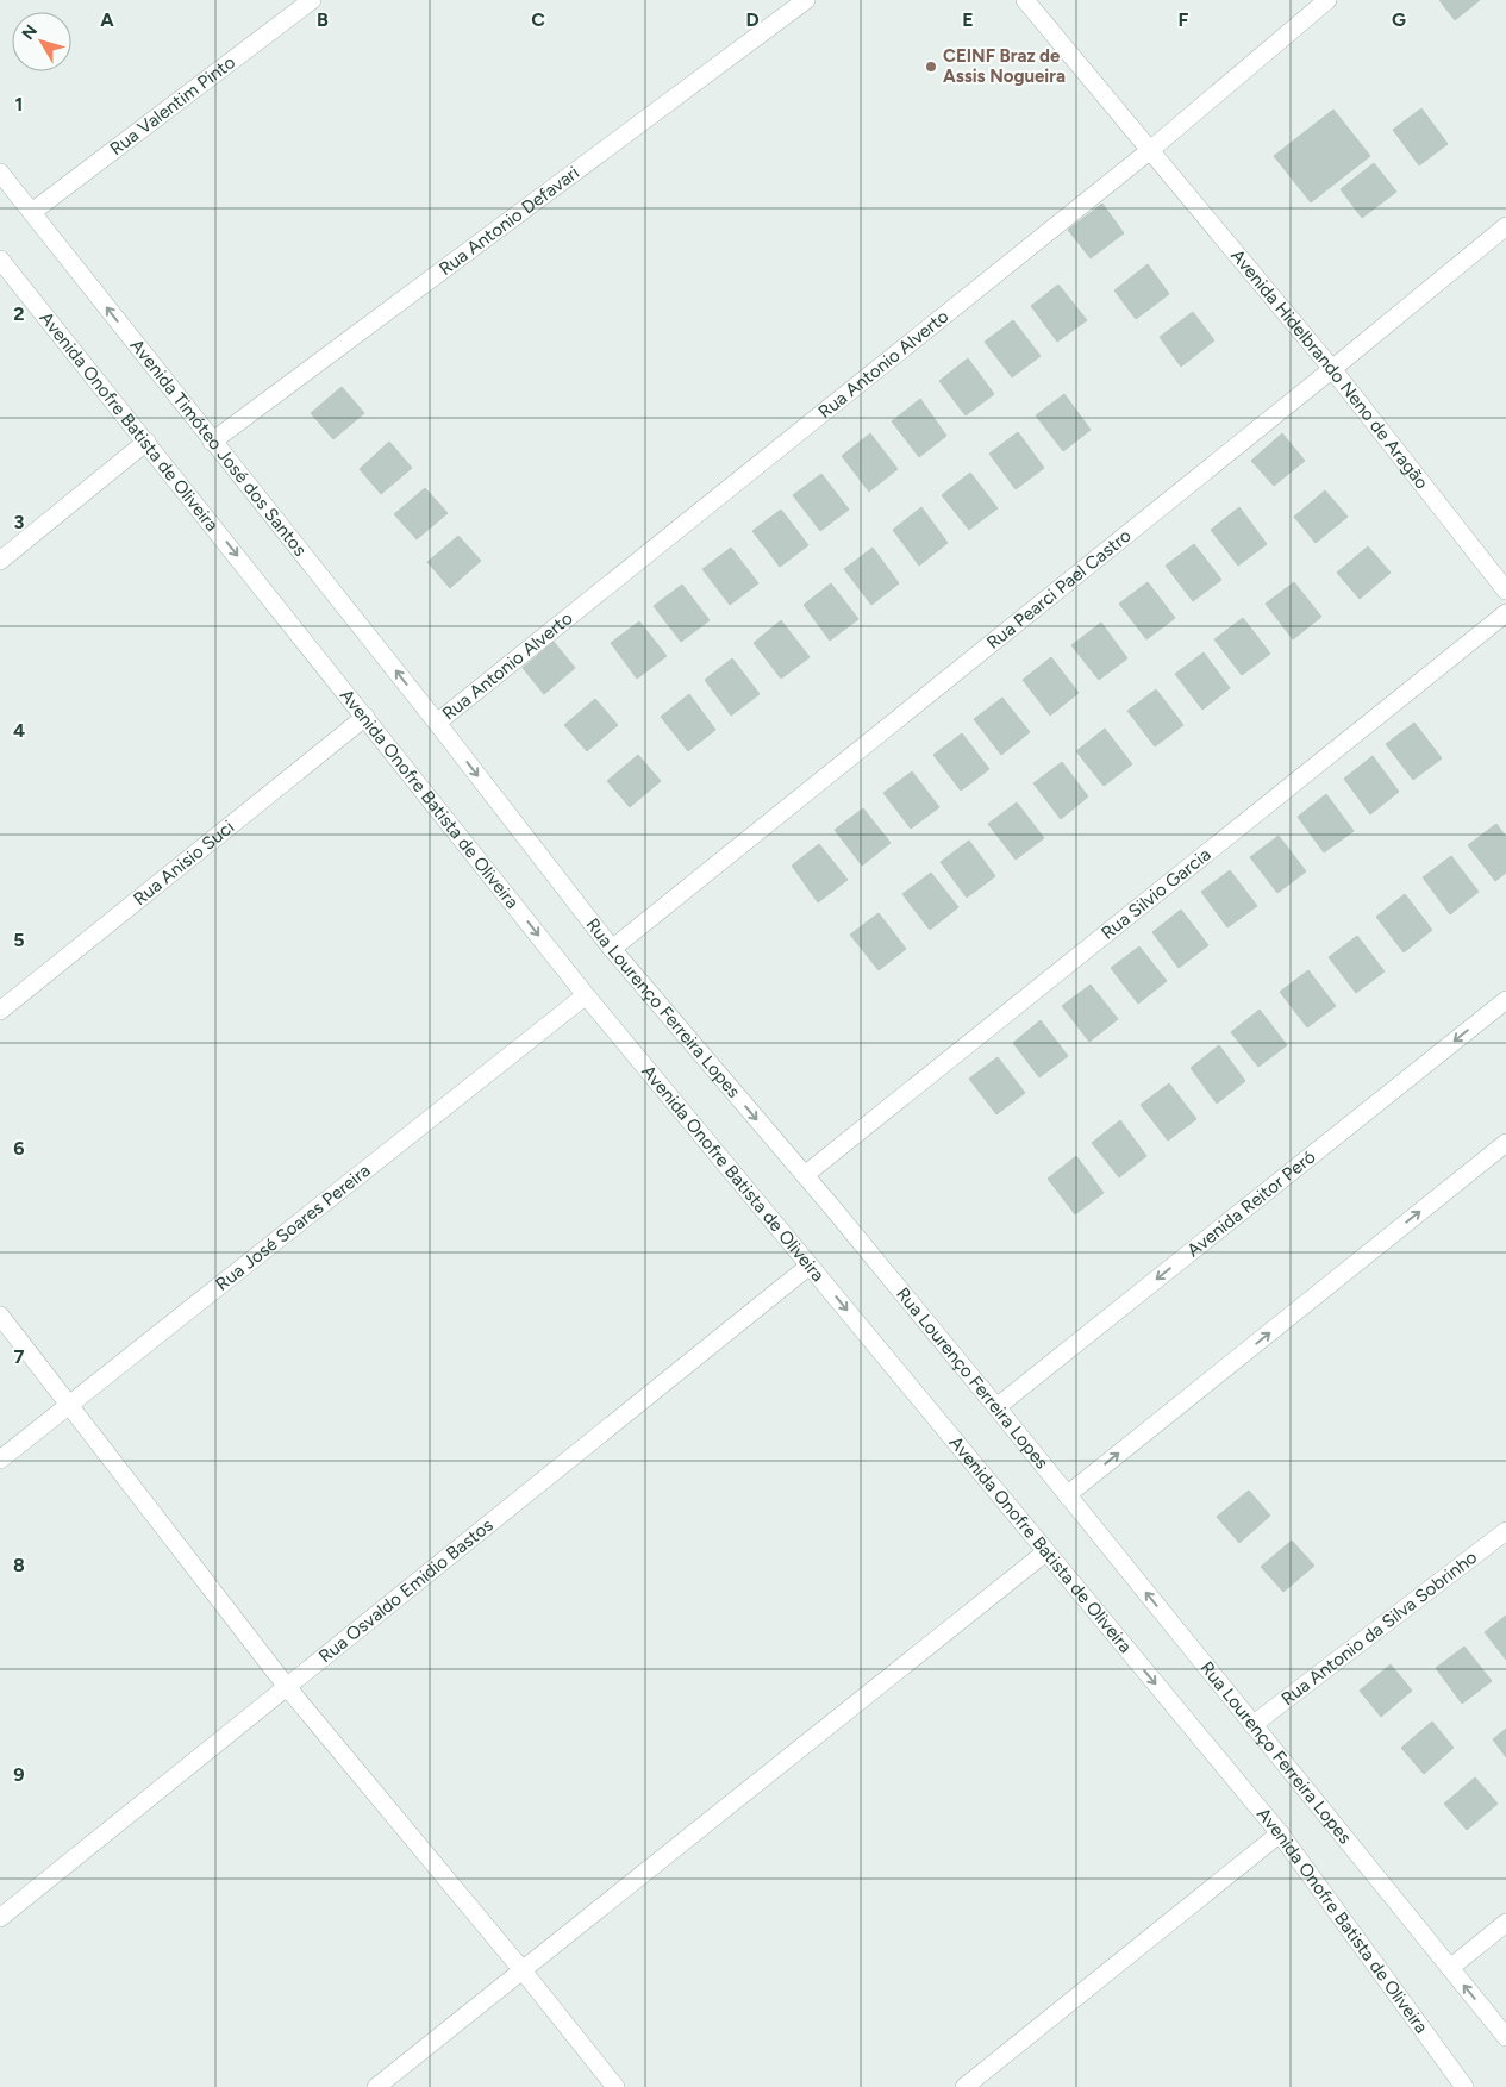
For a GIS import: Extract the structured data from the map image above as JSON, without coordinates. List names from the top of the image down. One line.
{"streets":{"street":["Rua Valentim Pinto","Rua Antonio Defavari","Rua Antonio Alverto","Avenida Hidelbrando Neno de Aragão","Avenida Onofre Batista de Oliveira","Avenida Timóteo José dos Santos","Rua Pearci Pael Castro","Rua Anisio Suci","Rua Silvio Garcia","Rua Lourenço Ferreira Lopes","Avenida Reitor Peró","Rua José Soares Pereira","Rua Osvaldo Emidio Bastos","Rua Antonio da Silva Sobrinho"]},"crossings":[["Rua Valentim Pinto","Avenida Timóteo José dos Santos"],["Rua Antonio Defavari","Avenida Timóteo José dos Santos"],["Rua Antonio Alverto","Avenida Hidelbrando Neno de Aragão"],["Rua Antonio Alverto","Avenida Timóteo José dos Santos"],["Rua Antonio Alverto","Rua Lourenço Ferreira Lopes"],["Avenida Hidelbrando Neno de Aragão","Rua Pearci Pael Castro"],["Avenida Onofre Batista de Oliveira","Rua Anisio Suci"],["Avenida Onofre Batista de Oliveira","Rua José Soares Pereira"],["Avenida Onofre Batista de Oliveira","Rua Osvaldo Emidio Bastos"],["Avenida Timóteo José dos Santos","Rua Lourenço Ferreira Lopes"],["Rua Pearci Pael Castro","Rua Lourenço Ferreira Lopes"],["Rua Silvio Garcia","Rua Lourenço Ferreira Lopes"],["Rua Lourenço Ferreira Lopes","Avenida Reitor Peró"],["Rua Lourenço Ferreira Lopes","Rua Antonio da Silva Sobrinho"]],"one_way":["Avenida Onofre Batista de Oliveira","Avenida Timóteo José dos Santos"],"places":["CEINF Braz de Assis Nogueira"],"north":"top left","grid":{"columns":["A","B","C","D","E","F","G"],"rows":["1","2","3","4","5","6","7","8","9"]}}
